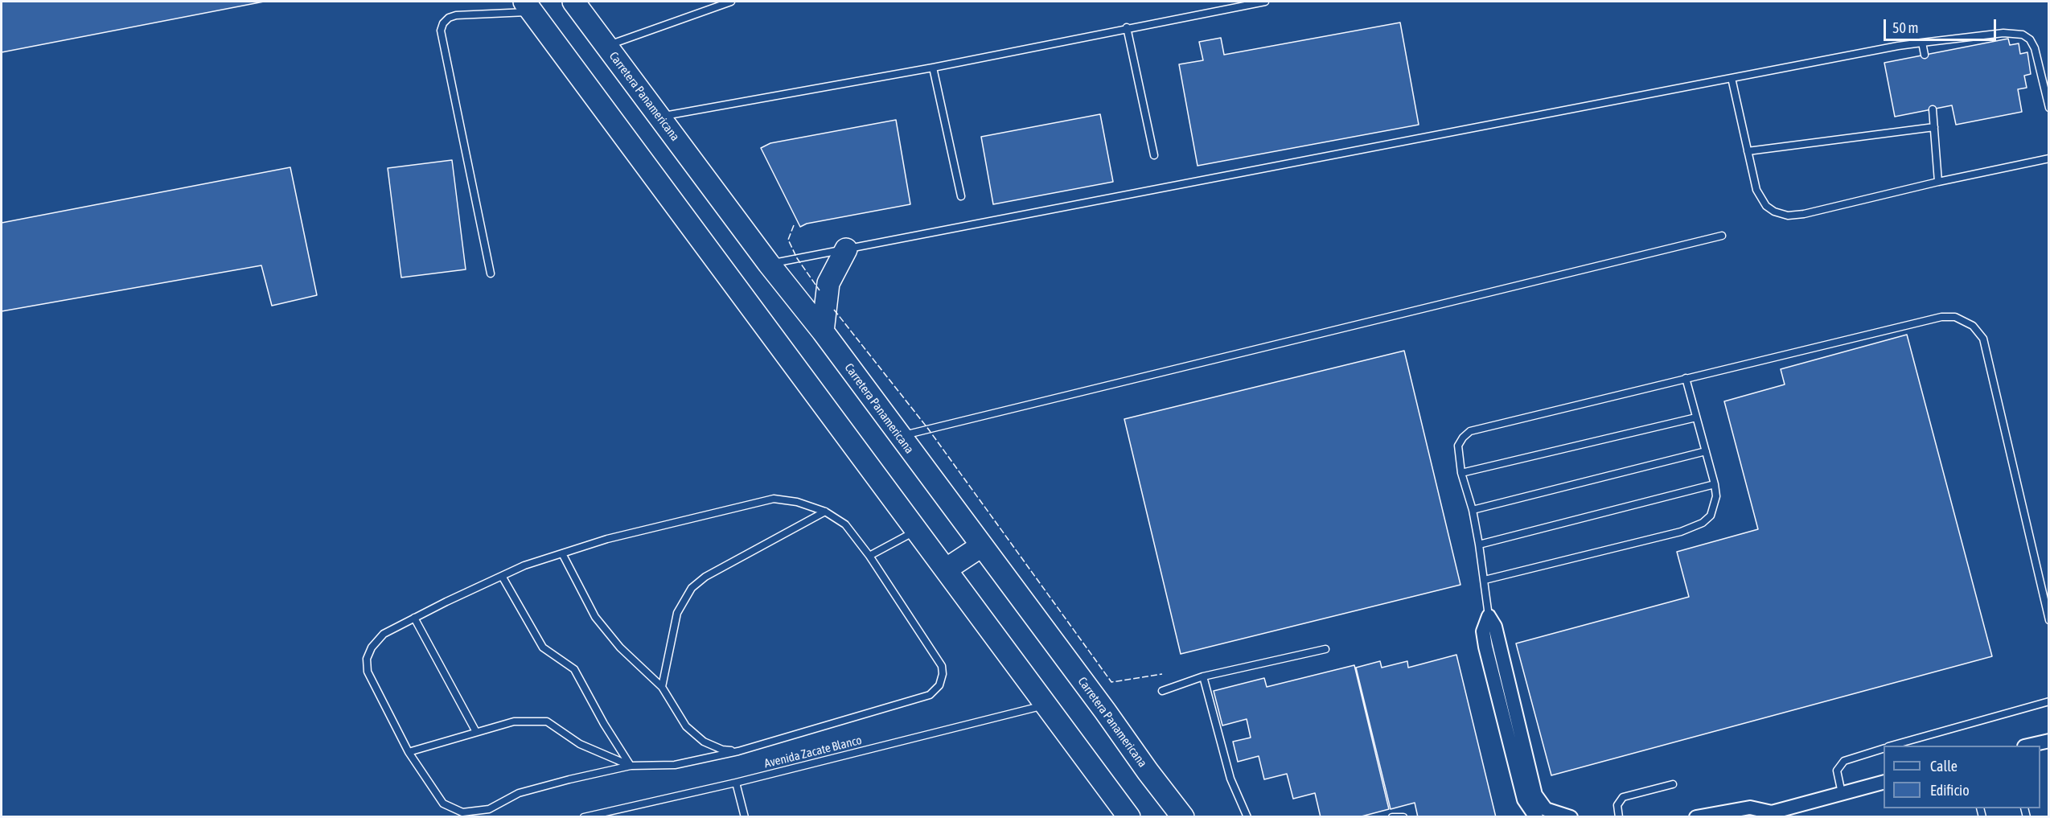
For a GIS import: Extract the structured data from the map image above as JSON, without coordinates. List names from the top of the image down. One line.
{"streets":{"main road":["Carretera Panamericana"],"lane":["Avenida Zacate Blanco"]},"legend":["Calle","Edificio"],"scale_bar":"50 m"}
